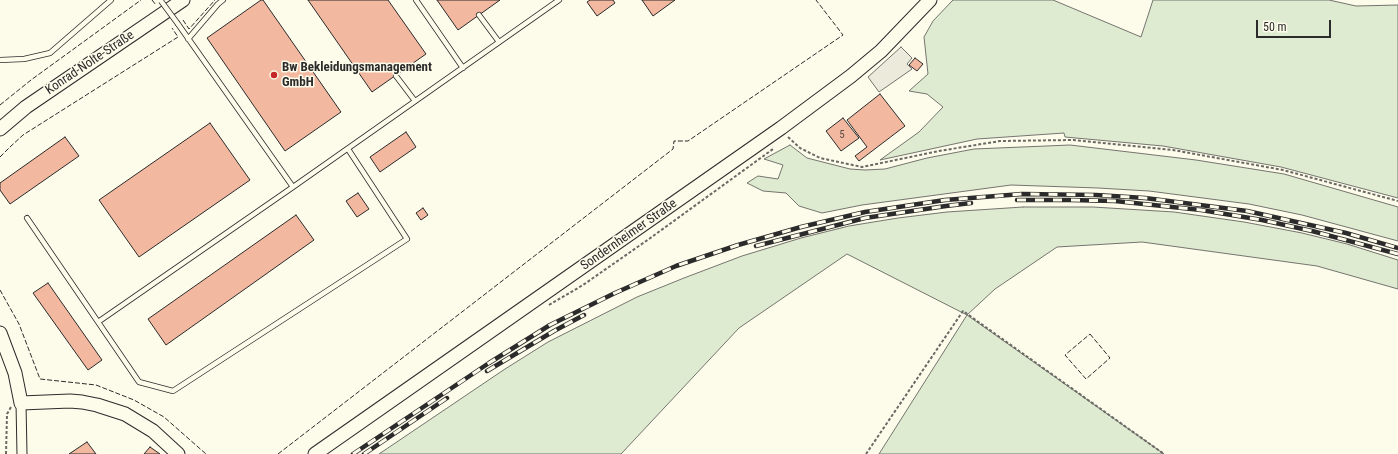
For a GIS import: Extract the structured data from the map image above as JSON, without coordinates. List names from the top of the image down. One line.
{"streets":{"main road":["Konrad-Nolte-Straße","Sondernheimer Straße"]},"places":["Bw Bekleidungsmanagement GmbH"],"house_numbers":["5"],"scale_bar":"50 m"}
